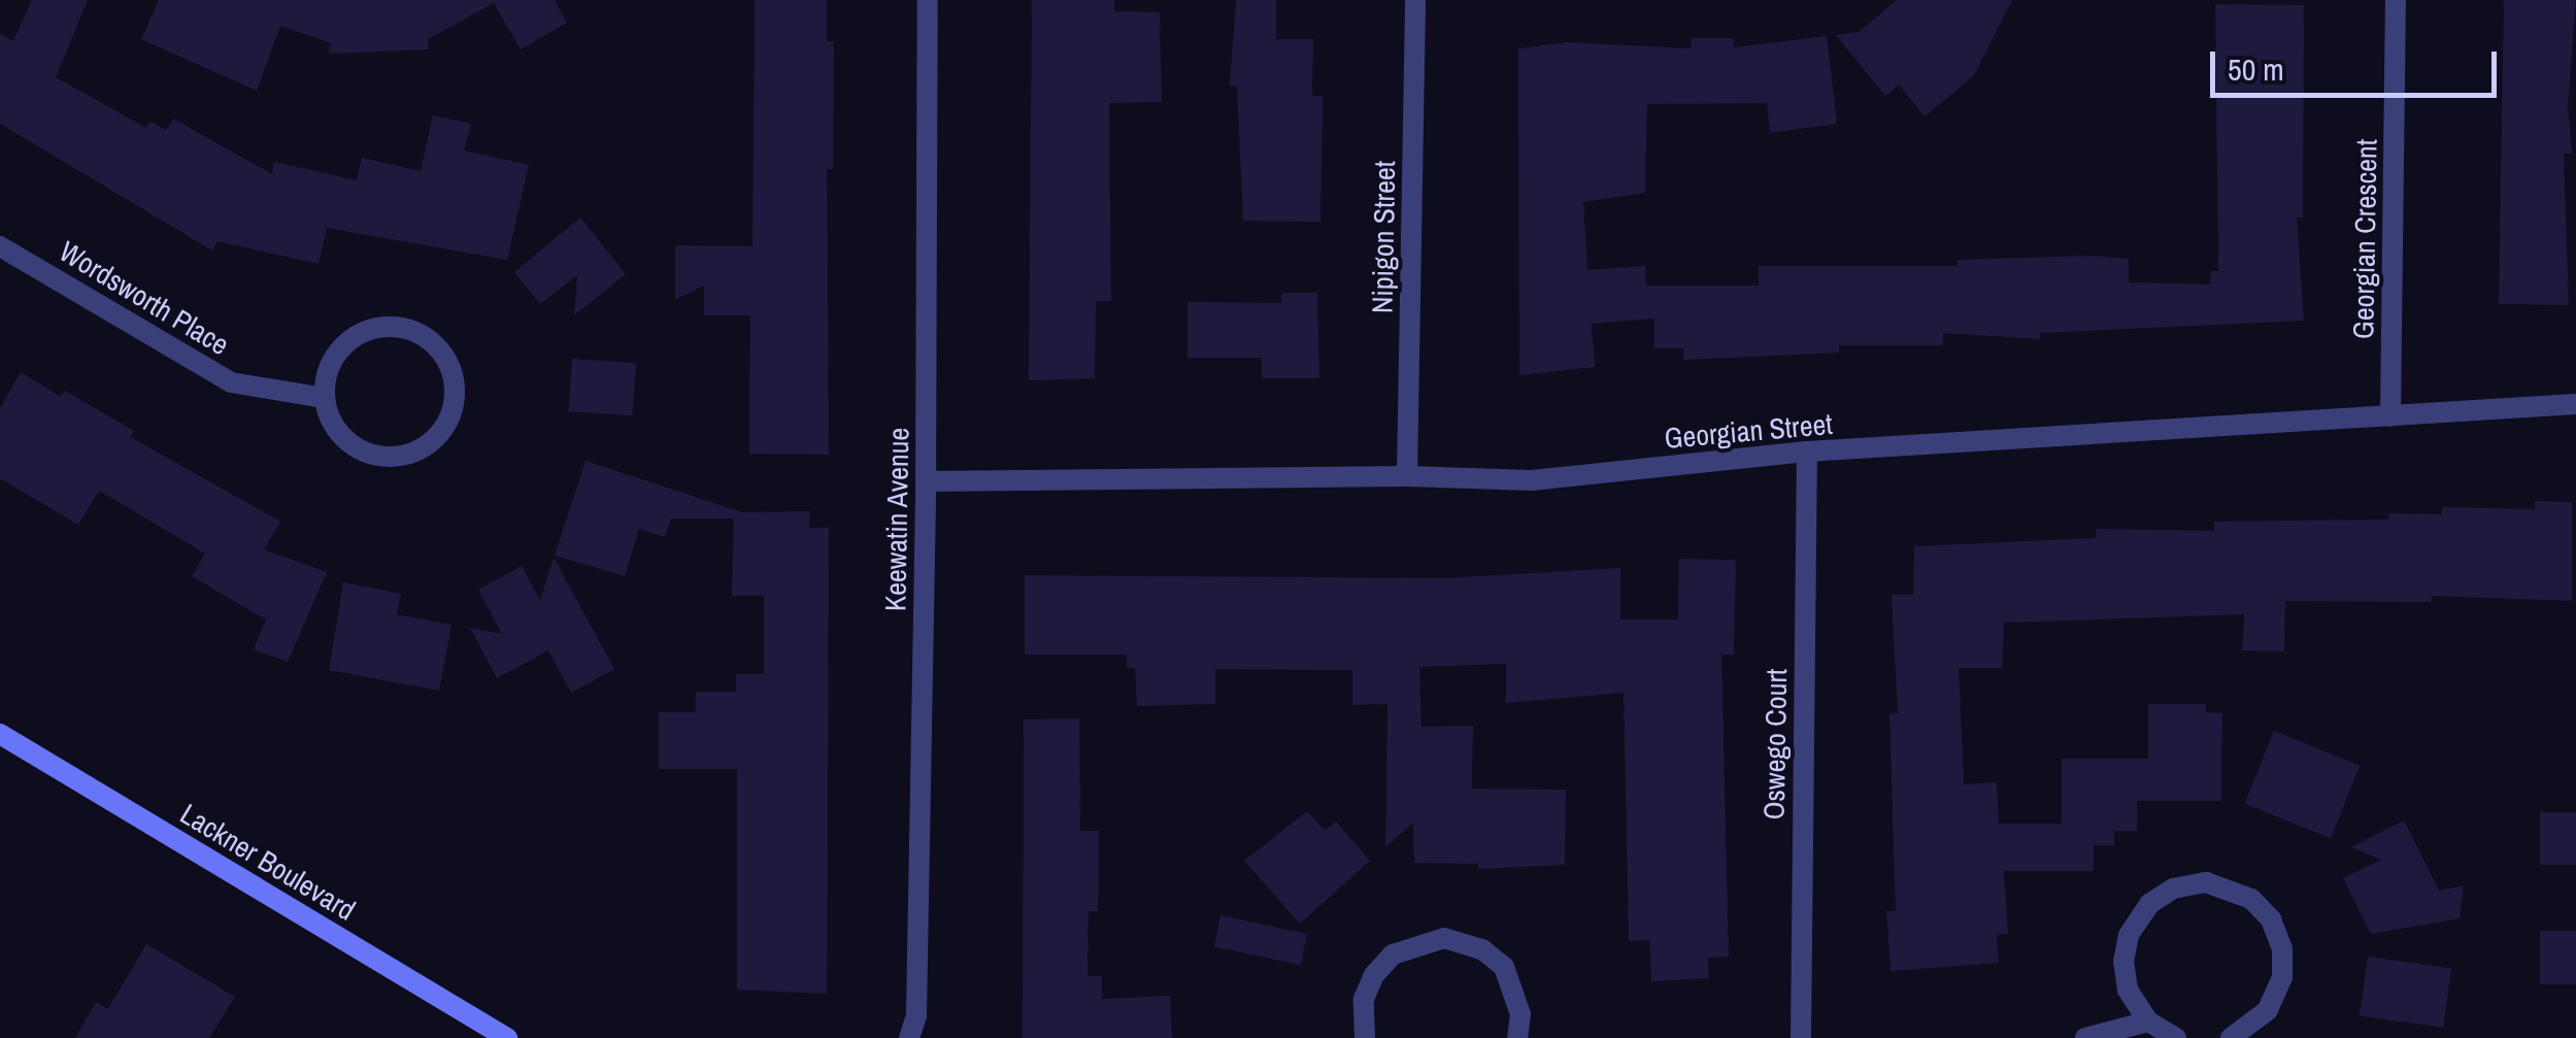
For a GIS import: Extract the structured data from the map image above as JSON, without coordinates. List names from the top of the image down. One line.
{"streets":{"main road":["Lackner Boulevard"],"street":["Nipigon Street","Georgian Crescent","Wordsworth Place","Georgian Street","Keewatin Avenue","Oswego Court"]},"crossings":[["Nipigon Street","Georgian Street"],["Georgian Crescent","Georgian Street"],["Georgian Street","Keewatin Avenue"],["Georgian Street","Oswego Court"]],"scale_bar":"50 m"}
